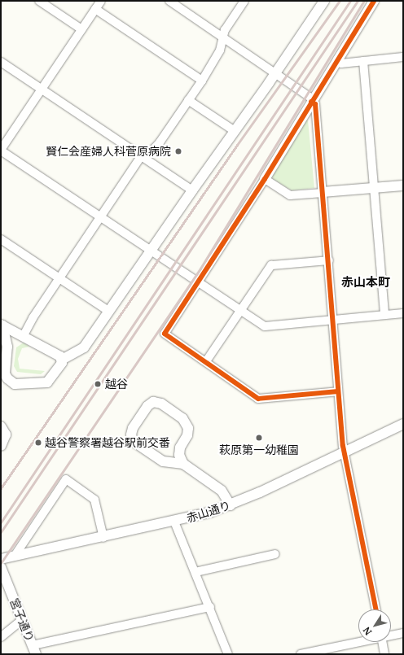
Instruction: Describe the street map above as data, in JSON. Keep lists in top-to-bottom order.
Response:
{
  "streets": {
    "street": ["赤山通り", "宮子通り"]
  },
  "districts": ["赤山本町"],
  "places": [
    "賢仁会産婦人科菅原病院",
    "越谷",
    "萩原第一幼稚園",
    "越谷警察署越谷駅前交番"
  ],
  "north": "bottom left"
}
